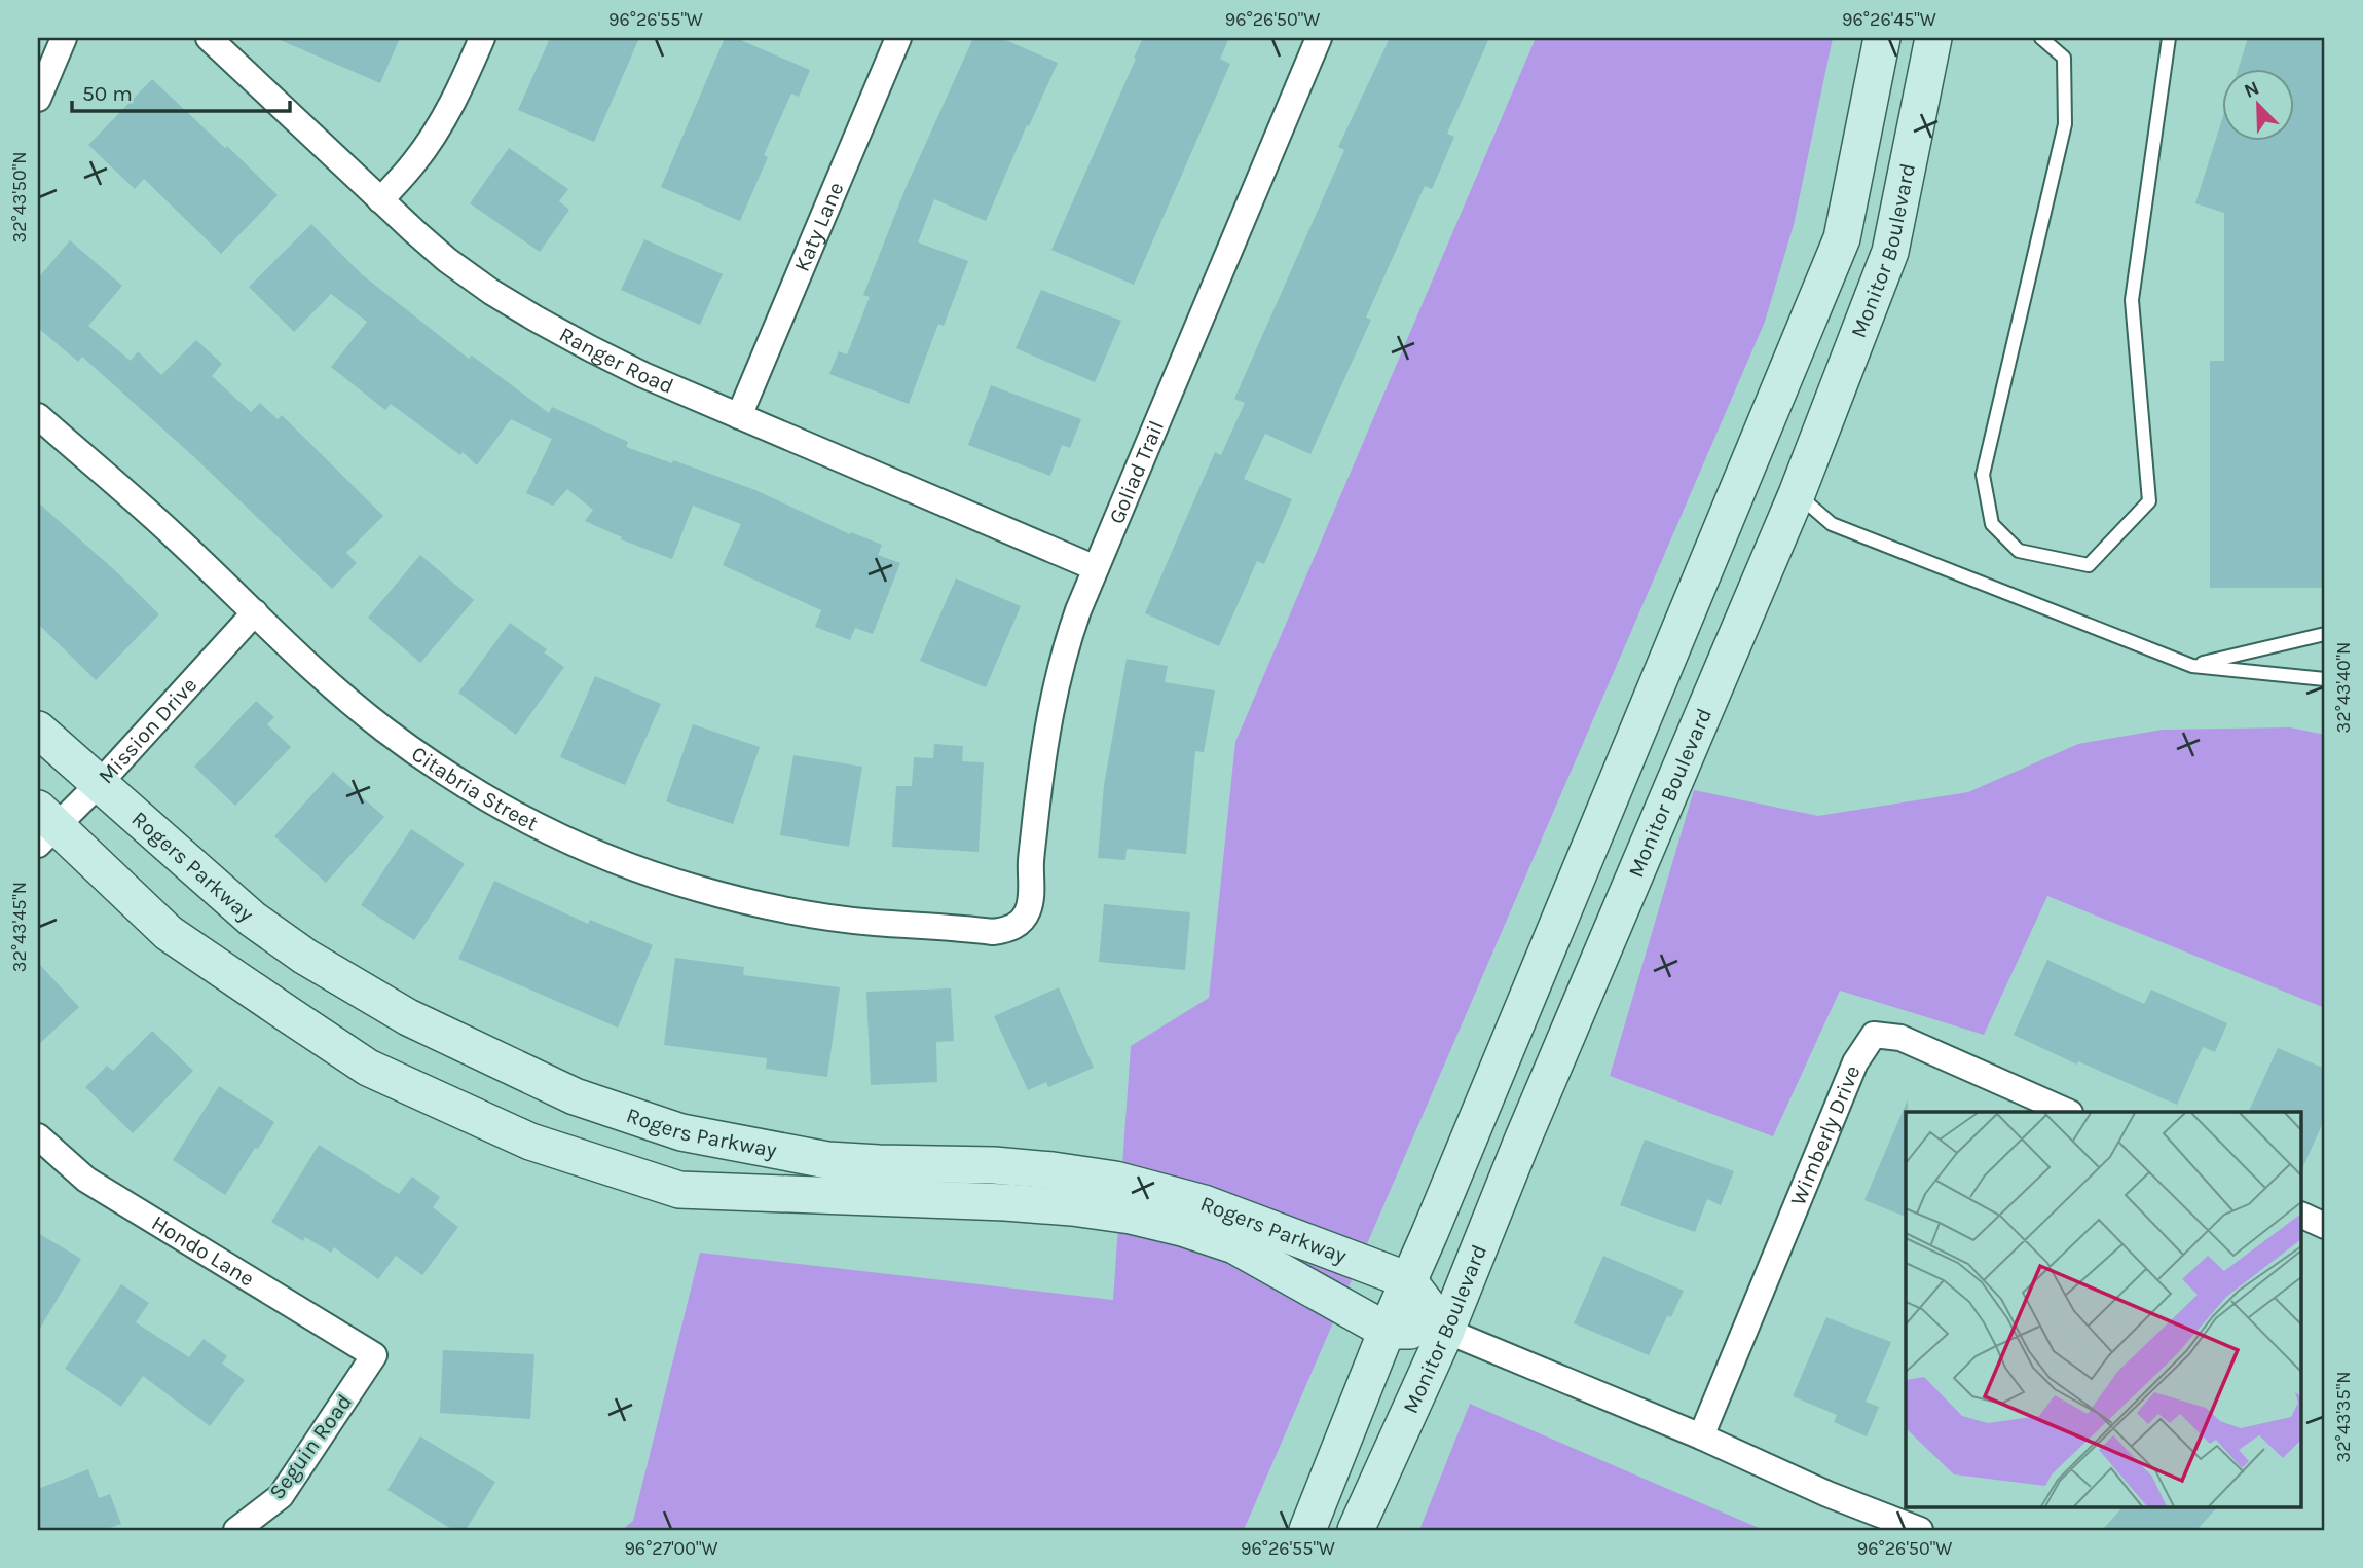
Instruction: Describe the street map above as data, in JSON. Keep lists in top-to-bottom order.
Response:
{
  "streets": {
    "street": [
      "Katy Lane",
      "Monitor Boulevard",
      "Ranger Road",
      "Goliad Trail",
      "Mission Drive",
      "Citabria Street",
      "Rogers Parkway",
      "Wimberly Drive",
      "Hondo Lane",
      "Seguin Road"
    ]
  },
  "crossings": [
    ["Katy Lane", "Ranger Road"],
    ["Monitor Boulevard", "Rogers Parkway"],
    ["Ranger Road", "Goliad Trail"],
    ["Goliad Trail", "Citabria Street"],
    ["Mission Drive", "Citabria Street"],
    ["Mission Drive", "Rogers Parkway"],
    ["Rogers Parkway", "Wimberly Drive"],
    ["Hondo Lane", "Seguin Road"]
  ],
  "scale_bar": "50 m",
  "north": "top left",
  "coordinates": [
    "96°26'55\"W",
    "96°26'50\"W",
    "96°26'45\"W",
    "32°43'50\"N",
    "32°43'40\"N",
    "32°43'45\"N",
    "32°43'35\"N",
    "96°27'00\"W"
  ]
}
